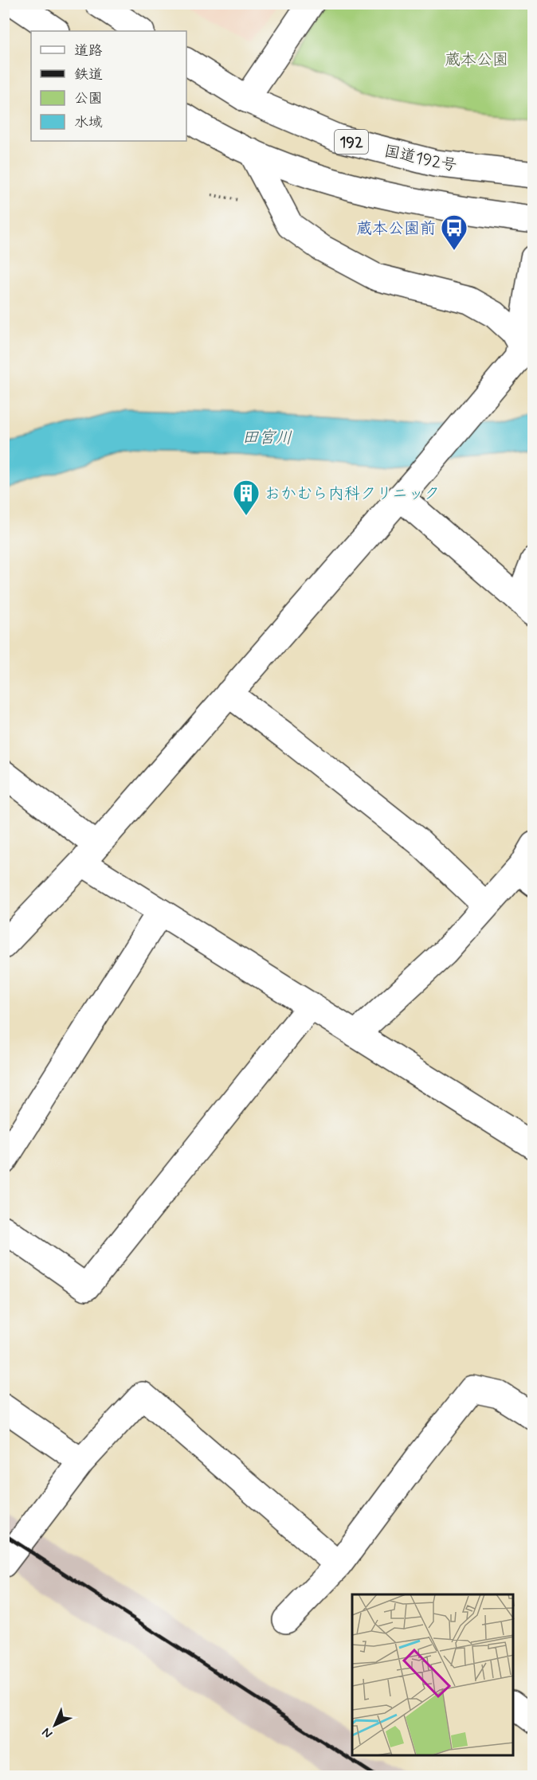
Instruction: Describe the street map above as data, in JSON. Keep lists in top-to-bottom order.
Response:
{
  "streets": {
    "main road": ["192", "国道192号"]
  },
  "water": ["田宮川"],
  "parks": ["蔵本公園"],
  "places": {
    "bus stop": ["蔵本公園前"],
    "building": ["おかむら内科クリニック"]
  },
  "legend": [
    "道路",
    "鉄道",
    "公園",
    "水域"
  ],
  "north": "bottom left"
}
